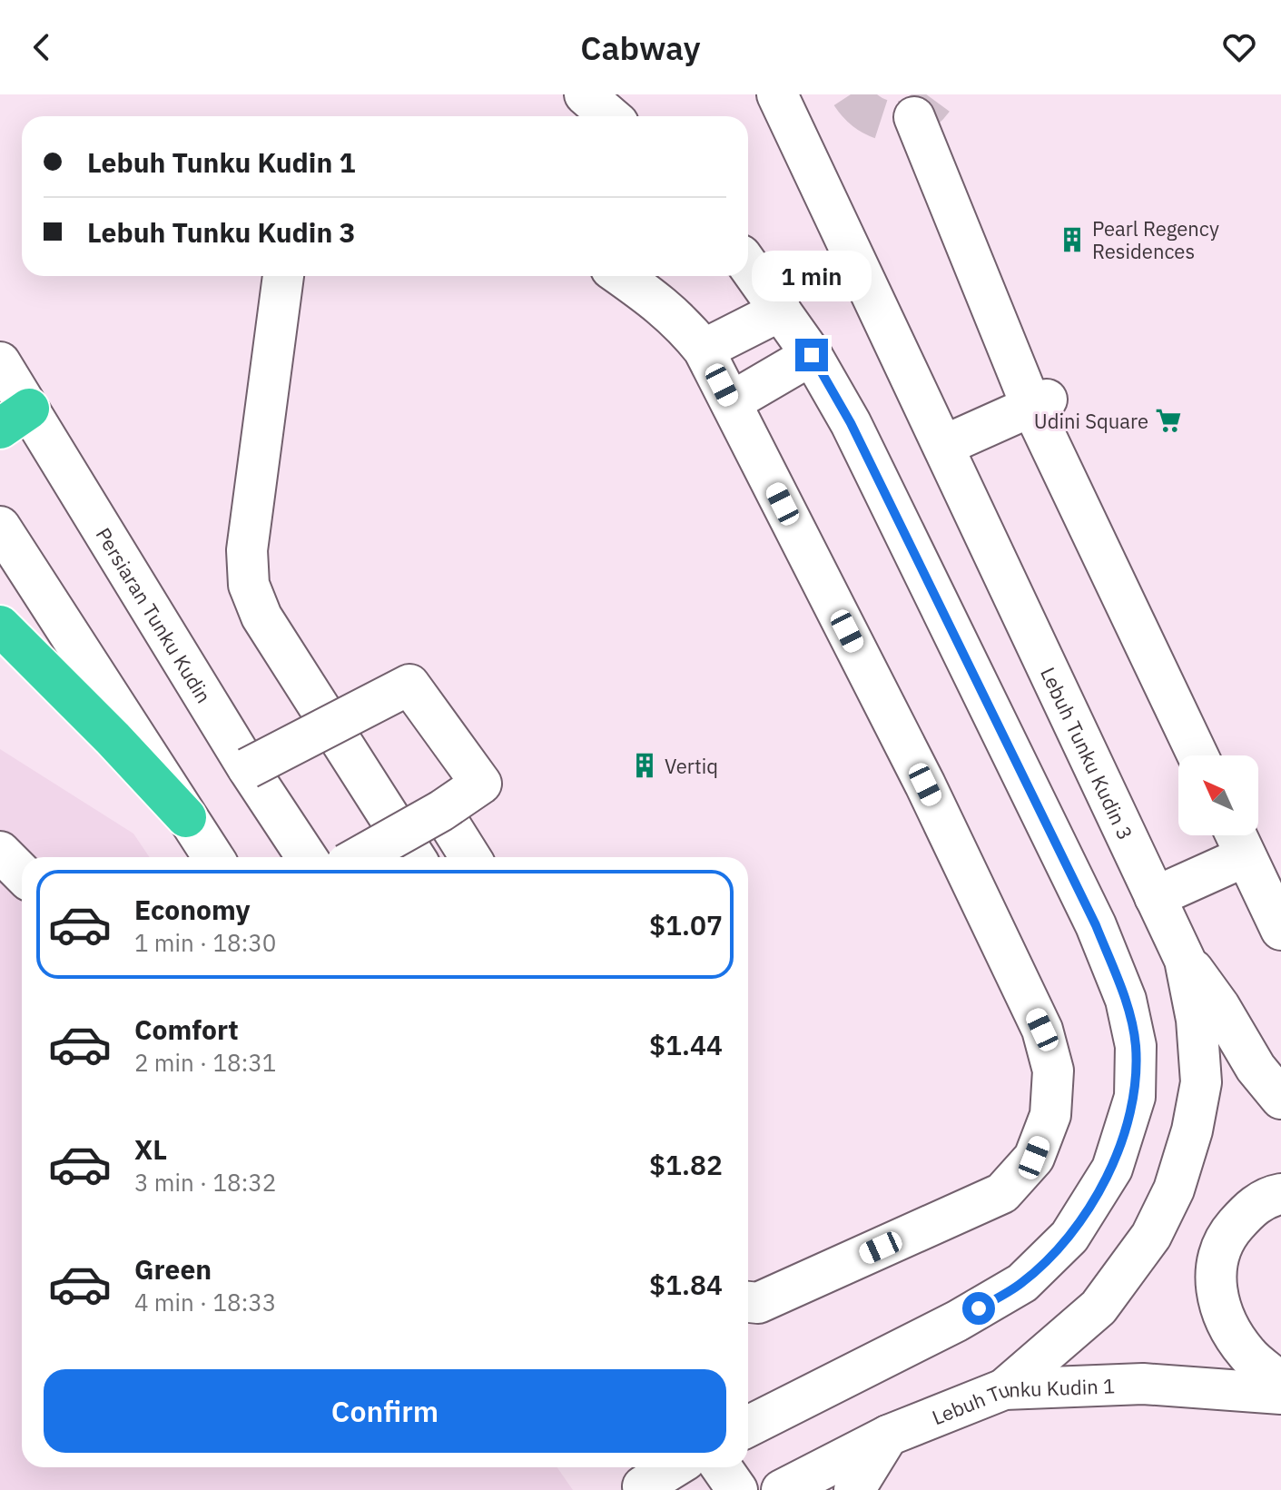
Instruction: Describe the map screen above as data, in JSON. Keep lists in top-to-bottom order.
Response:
{
  "streets": {
    "street": ["Persiaran Tunku Kudin", "Lebuh Tunku Kudin 3", "Lebuh Tunku Kudin 1"]
  },
  "crossings": [
    ["Lebuh Tunku Kudin 3", "Lebuh Tunku Kudin 1"]
  ],
  "places": {
    "building": ["Pearl Regency Residences", "Vertiq"],
    "supermarket": ["Udini Square"]
  },
  "north": "top left",
  "page": {
    "header": "Cabway",
    "banner": ["Lebuh Tunku Kudin 1", "Lebuh Tunku Kudin 3"],
    "bubble": "1 min",
    "list": [
      {
        "name": "Economy",
        "note": "1 min · 18:30",
        "value": "$1.07"
      },
      {
        "name": "Comfort",
        "note": "2 min · 18:31",
        "value": "$1.44"
      },
      {
        "name": "XL",
        "note": "3 min · 18:32",
        "value": "$1.82"
      },
      {
        "name": "Green",
        "note": "4 min · 18:33",
        "value": "$1.84"
      }
    ],
    "buttons": "Confirm"
  }
}
